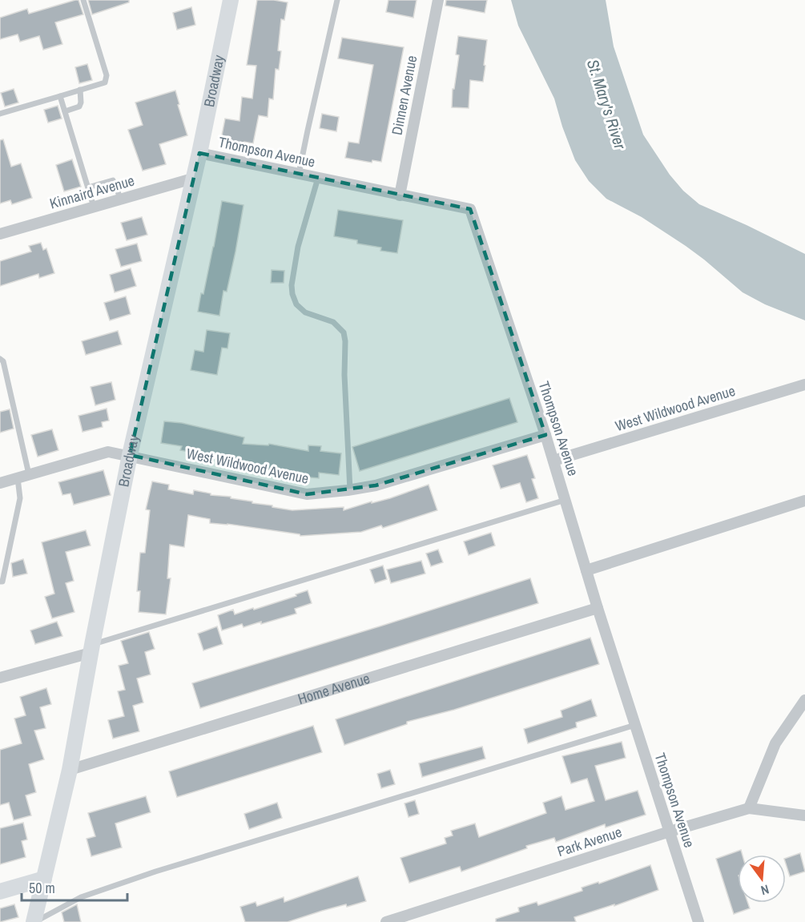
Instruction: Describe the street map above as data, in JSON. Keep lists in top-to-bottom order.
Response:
{
  "streets": {
    "main road": ["Broadway"],
    "street": [
      "Dinnen Avenue",
      "Thompson Avenue",
      "Kinnaird Avenue",
      "West Wildwood Avenue",
      "Home Avenue",
      "Park Avenue"
    ]
  },
  "crossings": [
    ["Broadway", "Thompson Avenue"],
    ["Broadway", "Kinnaird Avenue"],
    ["Broadway", "West Wildwood Avenue"],
    ["Broadway", "Home Avenue"],
    ["Dinnen Avenue", "Thompson Avenue"],
    ["Thompson Avenue", "West Wildwood Avenue"],
    ["Thompson Avenue", "Home Avenue"],
    ["Thompson Avenue", "Park Avenue"]
  ],
  "water": ["St. Mary's River"],
  "scale_bar": "50 m",
  "north": "bottom"
}
